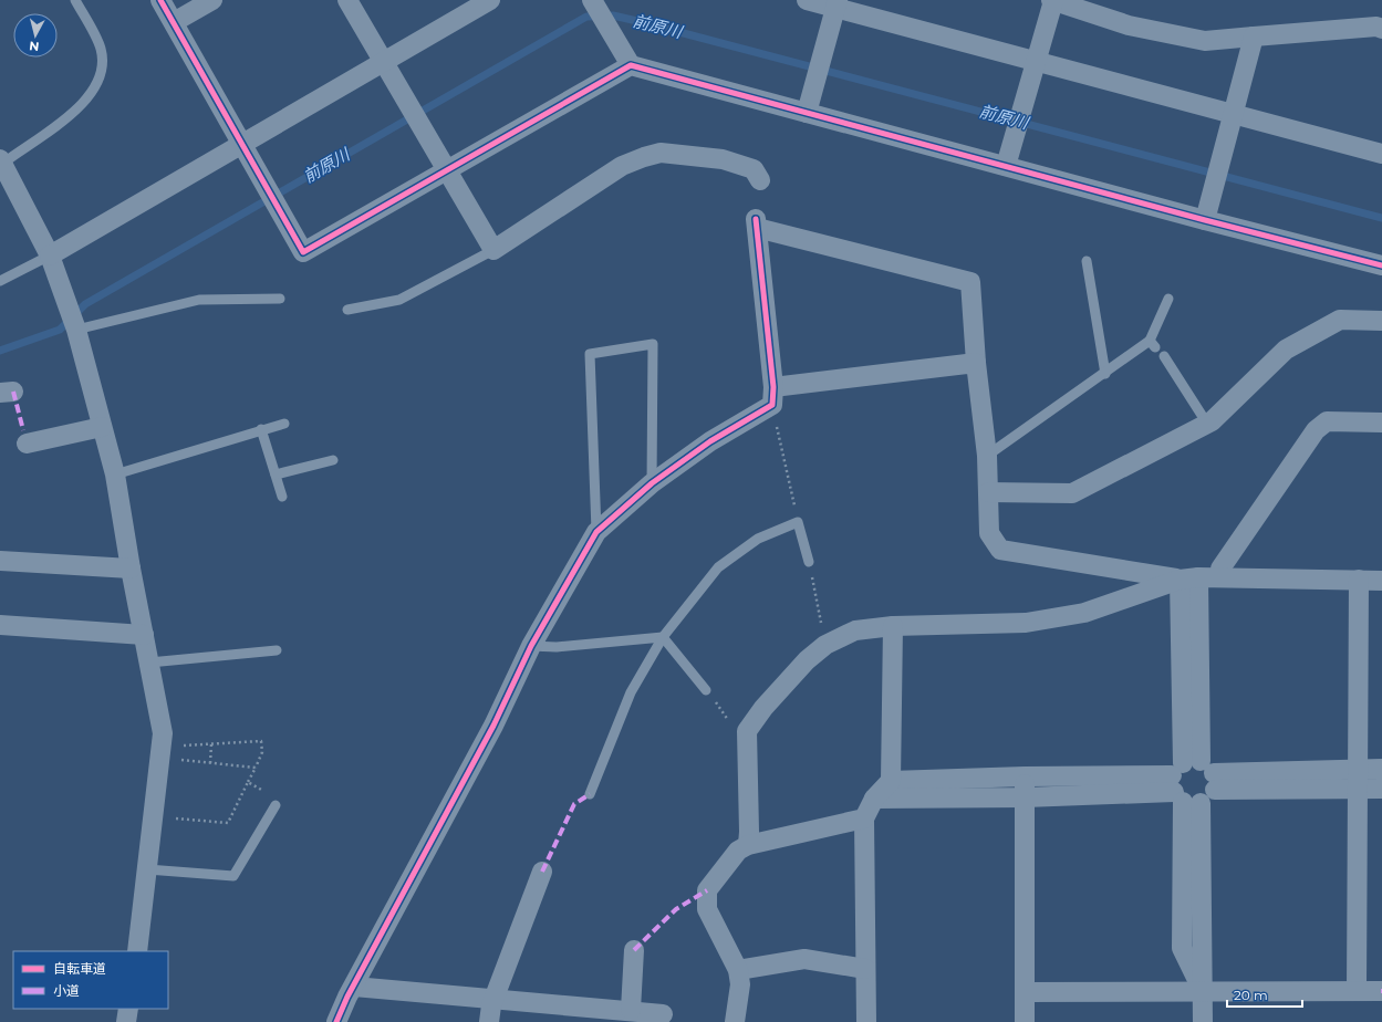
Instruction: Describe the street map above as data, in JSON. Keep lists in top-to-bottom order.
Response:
{
  "water": ["前原川"],
  "legend": ["自転車道", "小道"],
  "scale_bar": "20 m",
  "north": "bottom"
}
